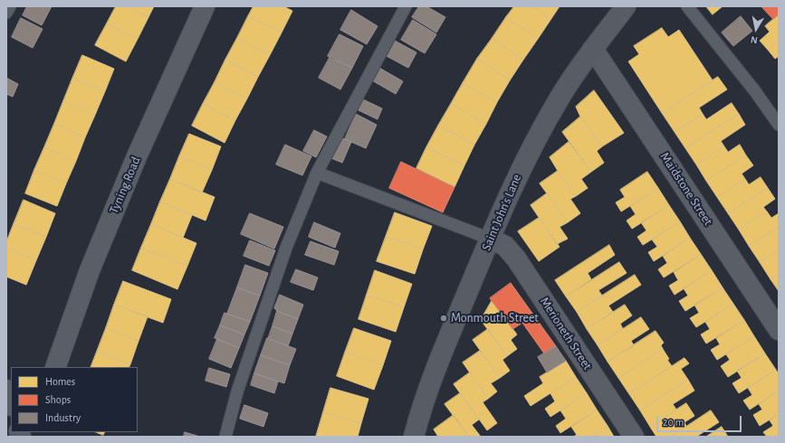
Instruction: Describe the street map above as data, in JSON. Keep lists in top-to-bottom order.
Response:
{
  "streets": {
    "street": [
      "Tyning Road",
      "Maidstone Street",
      "Saint John's Lane",
      "Merioneth Street"
    ]
  },
  "crossings": [
    ["Maidstone Street", "Saint John's Lane"],
    ["Saint John's Lane", "Merioneth Street"]
  ],
  "places": ["Monmouth Street"],
  "legend": ["Homes", "Shops", "Industry"],
  "scale_bar": "20 m",
  "north": "bottom"
}
